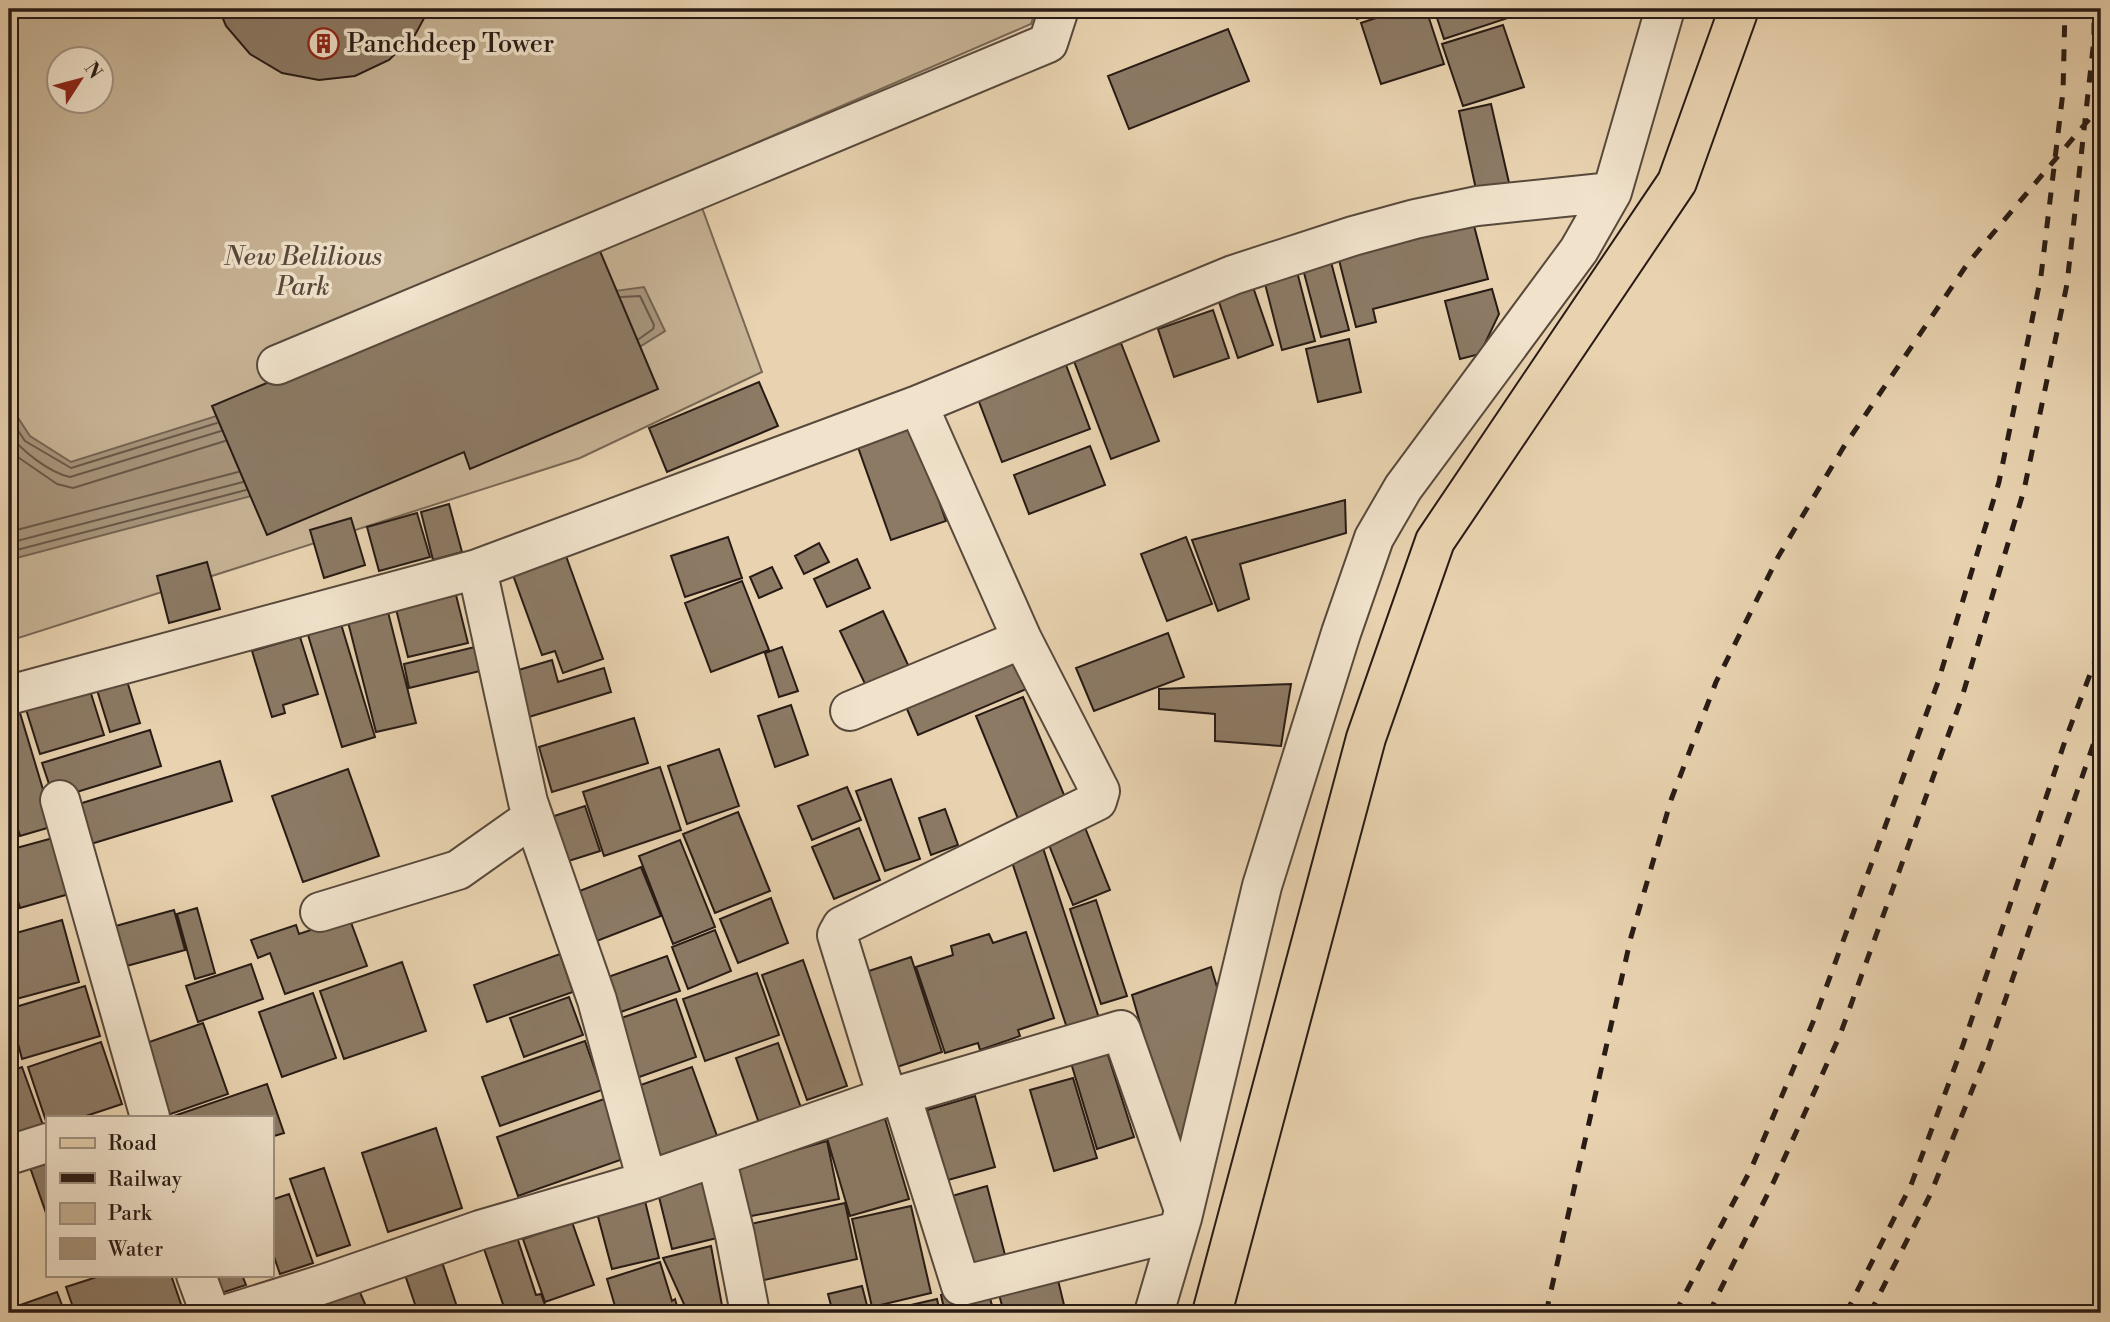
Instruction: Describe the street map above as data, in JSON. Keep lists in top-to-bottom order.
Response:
{
  "parks": ["New Belilious Park"],
  "places": {
    "building": ["Panchdeep Tower"]
  },
  "legend": [
    "Road",
    "Railway",
    "Park",
    "Water"
  ],
  "north": "top right"
}
